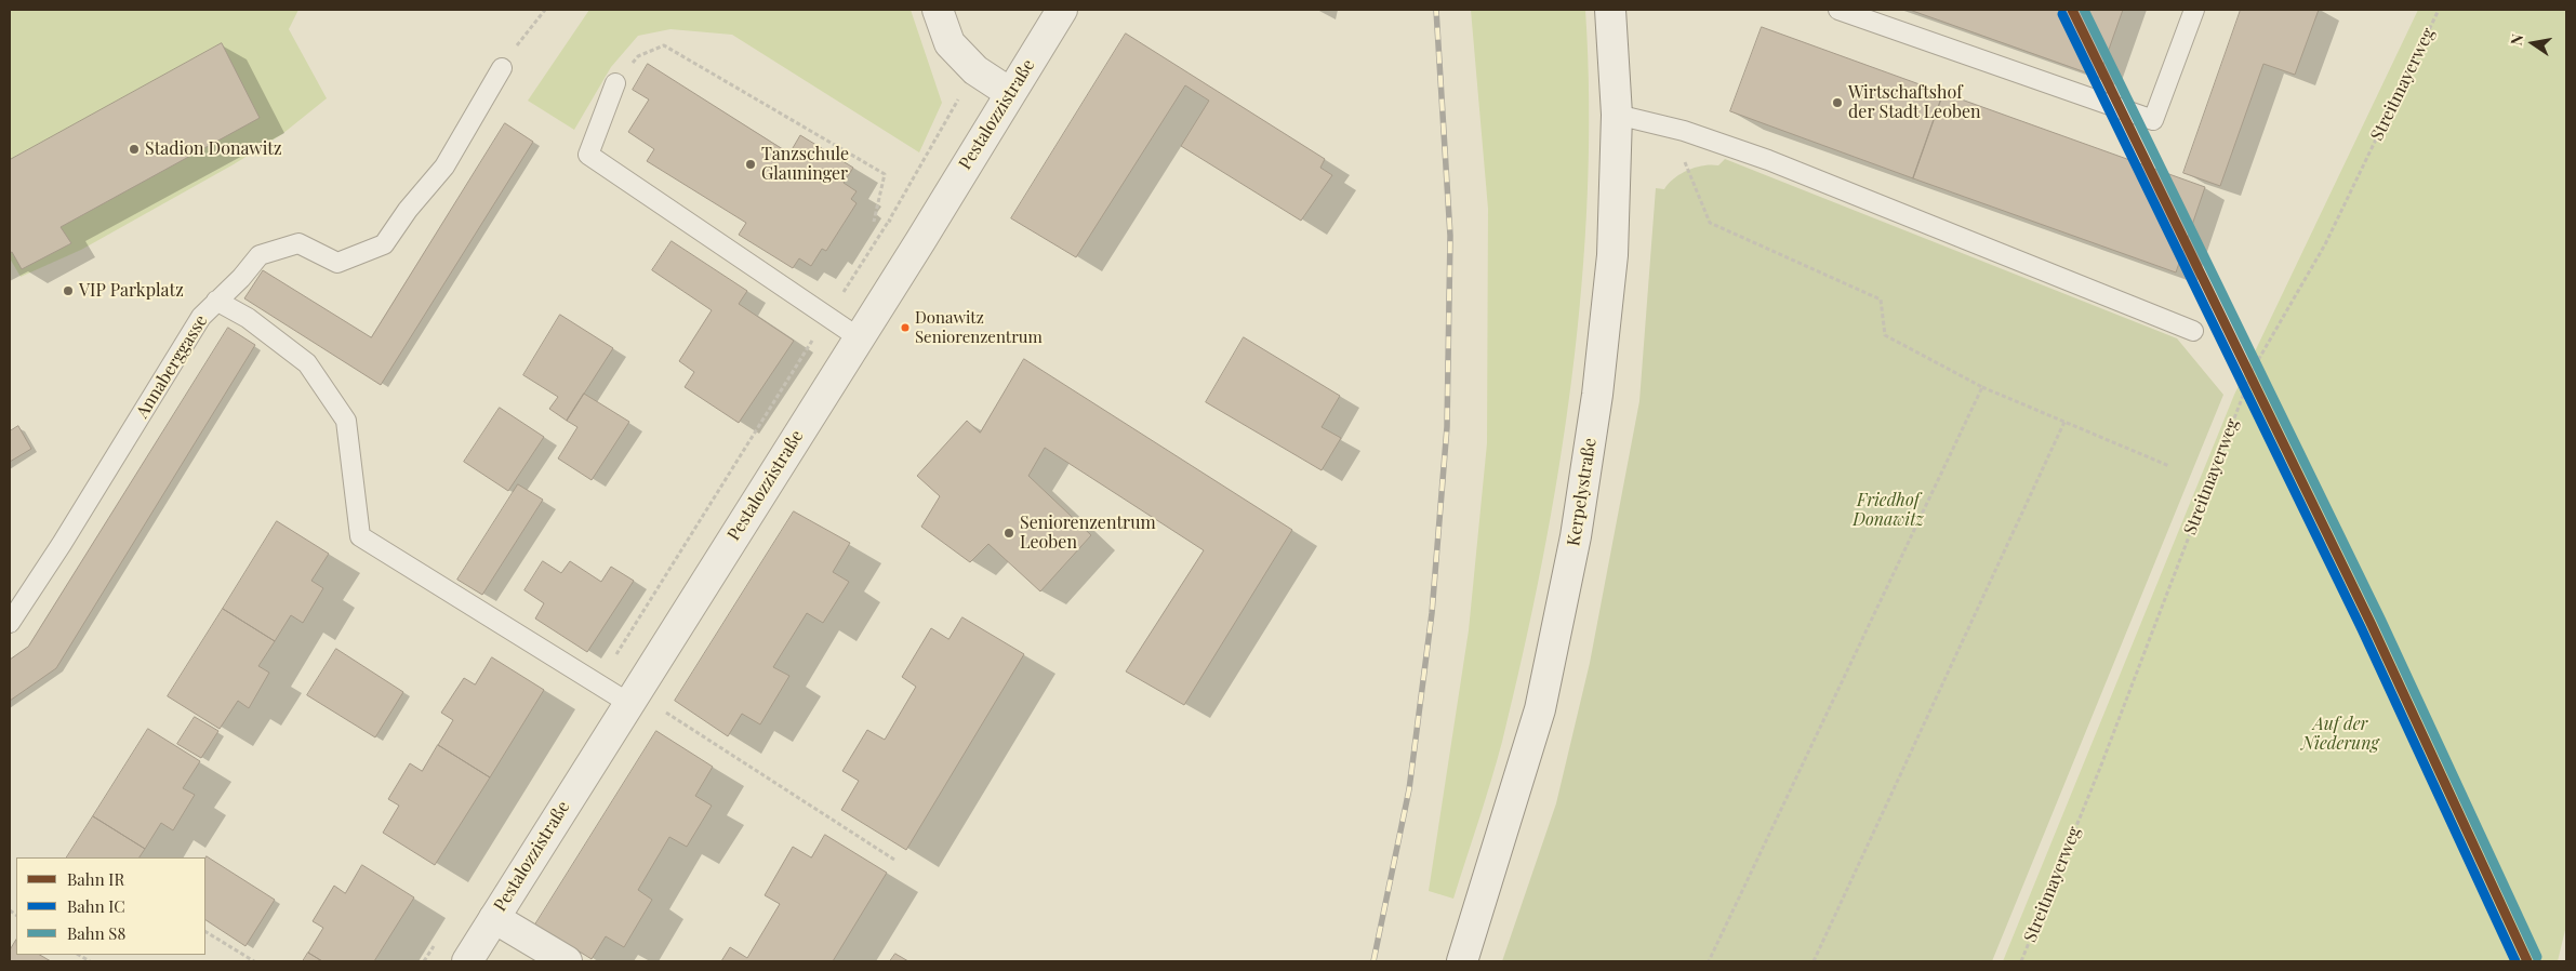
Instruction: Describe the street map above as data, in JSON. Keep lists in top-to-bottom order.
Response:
{
  "streets": {
    "street": ["Pestalozzistraße", "Kerpelystraße"],
    "lane": ["Annaberggasse"],
    "path": ["Streitmayerweg"]
  },
  "parks": ["Friedhof Donawitz", "Auf der Niederung"],
  "places": [
    "Wirtschaftshof der Stadt Leoben",
    "Stadion Donawitz",
    "Tanzschule Glauninger",
    "VIP Parkplatz",
    "Donawitz Seniorenzentrum",
    "Seniorenzentrum Leoben"
  ],
  "lines": ["rail line IR", "rail line S8", "rail line IC"],
  "legend": ["Bahn IR", "Bahn IC", "Bahn S8"],
  "north": "left"
}
